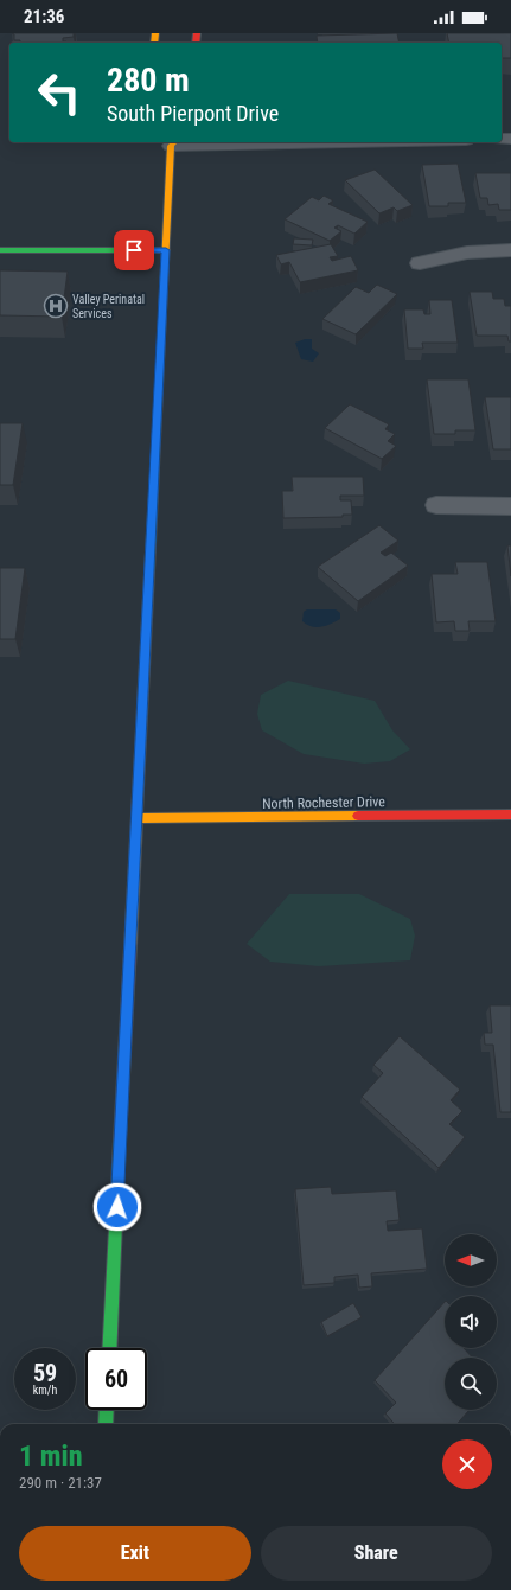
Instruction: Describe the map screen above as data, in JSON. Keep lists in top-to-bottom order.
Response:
{
  "streets": {
    "main road": ["North Rochester Drive"]
  },
  "places": {
    "hospital": ["Valley Perinatal Services"]
  },
  "north": "left",
  "page": {
    "status": "21:36",
    "turn": ["280 m", "South Pierpont Drive"],
    "speed": "59 km/h",
    "limit": "60",
    "heading": ["1 min", "290 m · 21:37"],
    "buttons": ["Exit", "Share"]
  }
}
